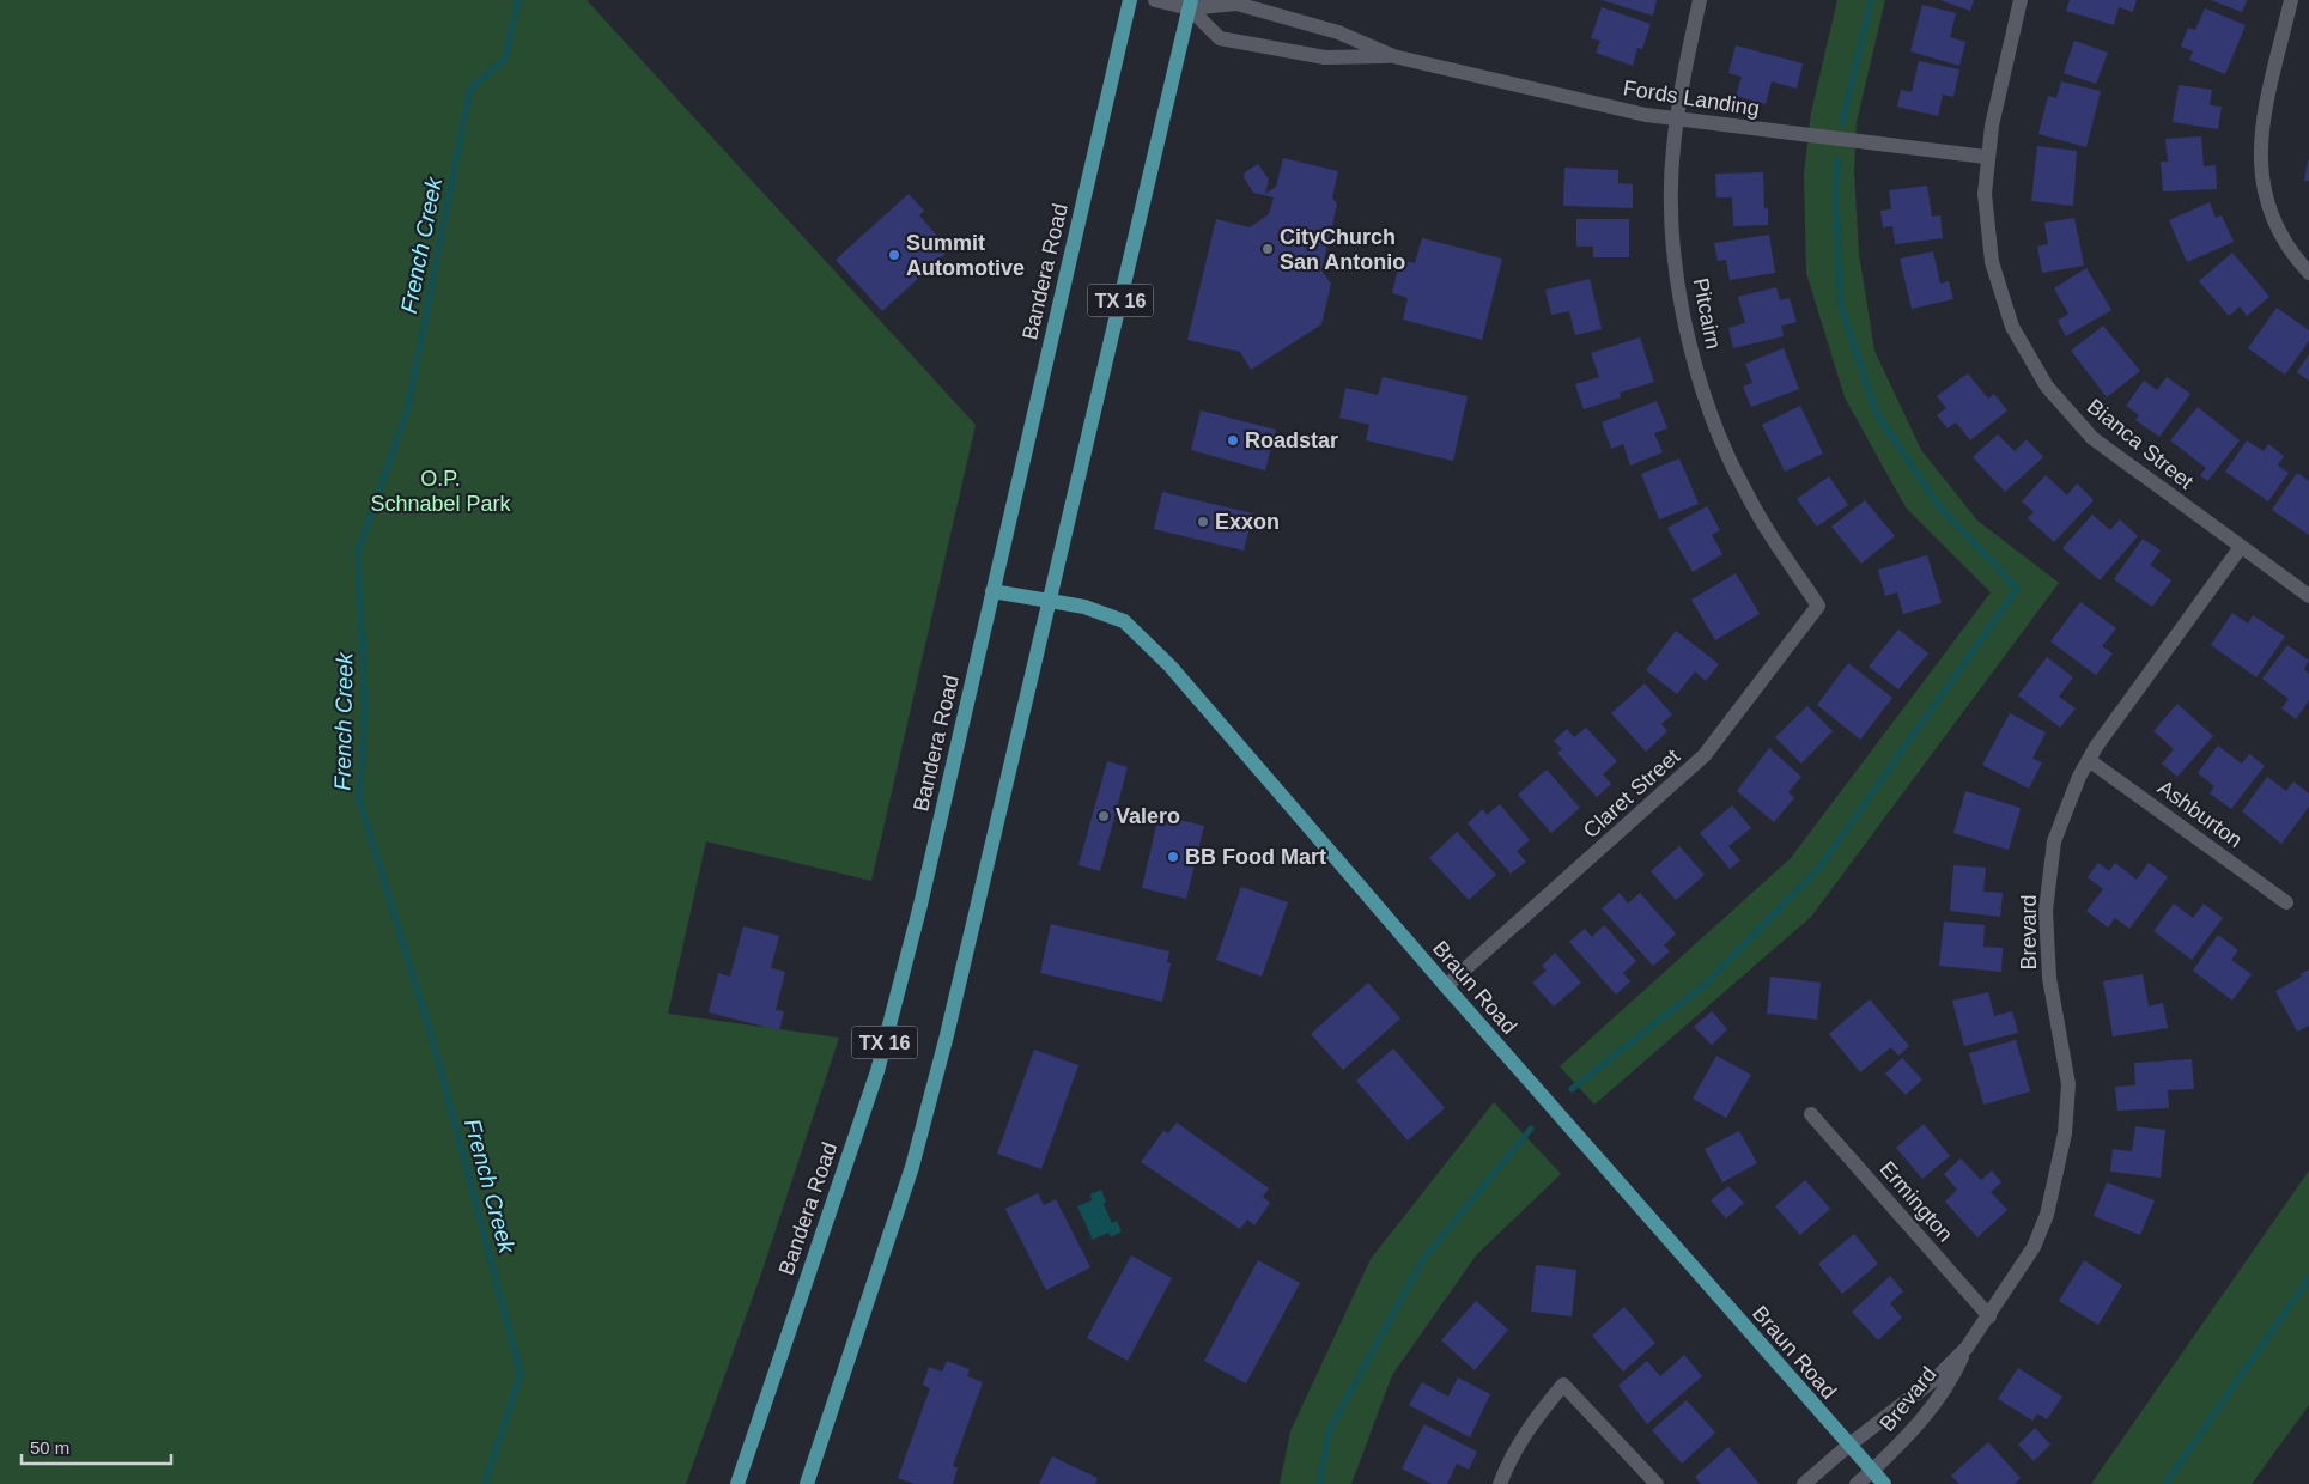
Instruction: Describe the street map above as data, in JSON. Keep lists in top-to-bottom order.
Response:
{
  "streets": {
    "main road": ["Bandera Road", "TX 16", "Braun Road"],
    "street": [
      "Fords Landing",
      "Pitcairn",
      "Bianca Street",
      "Claret Street",
      "Ashburton",
      "Brevard",
      "Ermington"
    ]
  },
  "crossings": [
    ["Fords Landing", "TX 16"],
    ["Fords Landing", "Pitcairn"],
    ["Fords Landing", "Bianca Street"],
    ["Bandera Road", "Braun Road"],
    ["TX 16", "Braun Road"],
    ["Pitcairn", "Claret Street"],
    ["Bianca Street", "Brevard"],
    ["Claret Street", "Braun Road"],
    ["Ashburton", "Brevard"],
    ["Brevard", "Braun Road"],
    ["Brevard", "Ermington"]
  ],
  "water": ["French Creek"],
  "parks": ["O.P. Schnabel Park"],
  "places": [
    "CityChurch San Antonio",
    "Summit Automotive",
    "Roadstar",
    "Exxon",
    "Valero",
    "BB Food Mart"
  ],
  "scale_bar": "50 m"
}
